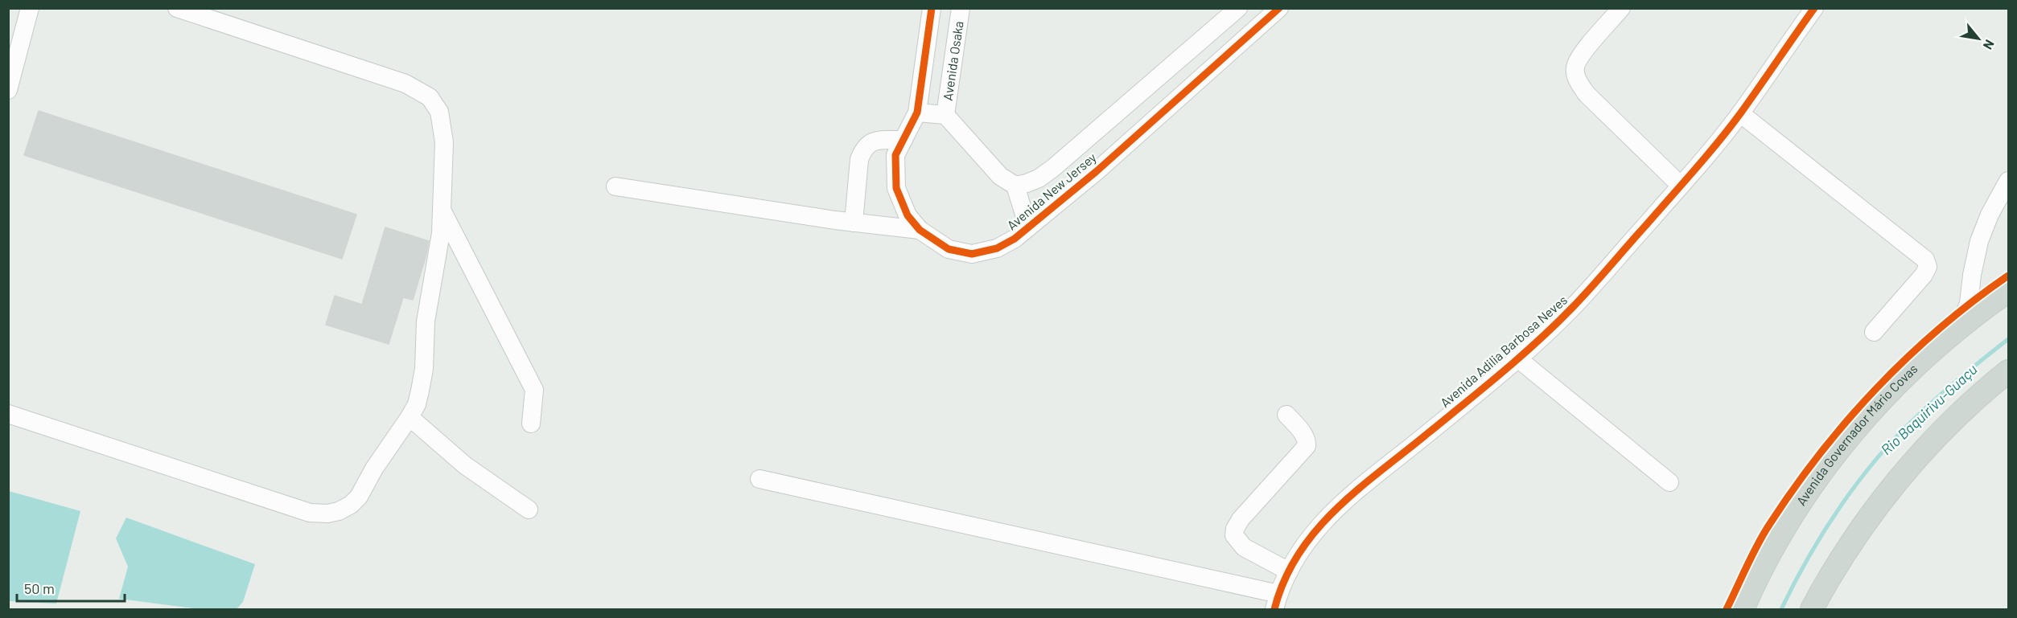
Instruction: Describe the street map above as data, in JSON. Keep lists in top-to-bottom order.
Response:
{
  "streets": {
    "main road": ["Avenida Governador Mário Covas"],
    "street": ["Avenida Osaka", "Avenida New Jersey", "Avenida Adilia Barbosa Neves"]
  },
  "water": ["Rio Baquirivu-Guaçu"],
  "scale_bar": "50 m",
  "north": "bottom right"
}
